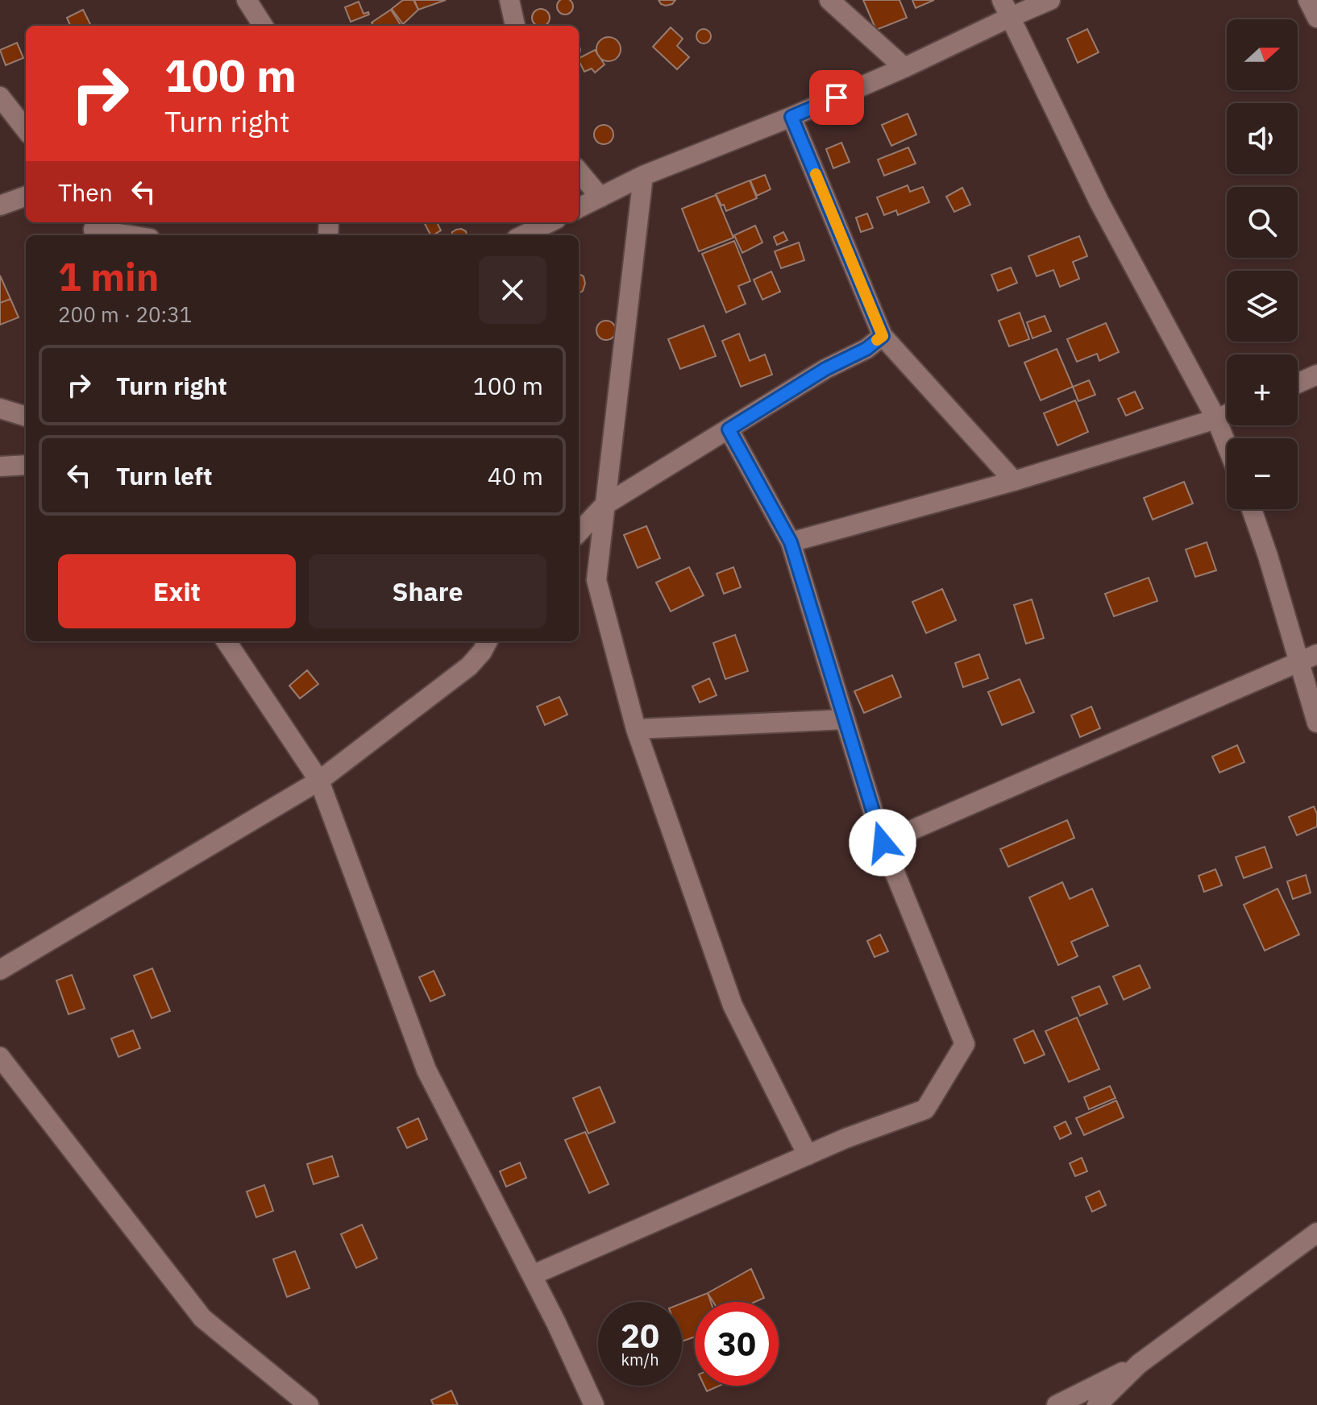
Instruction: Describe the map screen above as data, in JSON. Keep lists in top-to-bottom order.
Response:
{
  "north": "right",
  "page": {
    "map_buttons": ["+", "−"],
    "turn": ["100 m", "Turn right"],
    "then": "Then",
    "heading": ["1 min", "200 m · 20:31"],
    "list": [
      {
        "name": "Turn right",
        "value": "100 m"
      },
      {
        "name": "Turn left",
        "value": "40 m"
      }
    ],
    "buttons": ["Exit", "Share"],
    "speed": "20 km/h",
    "limit": "30"
  }
}
